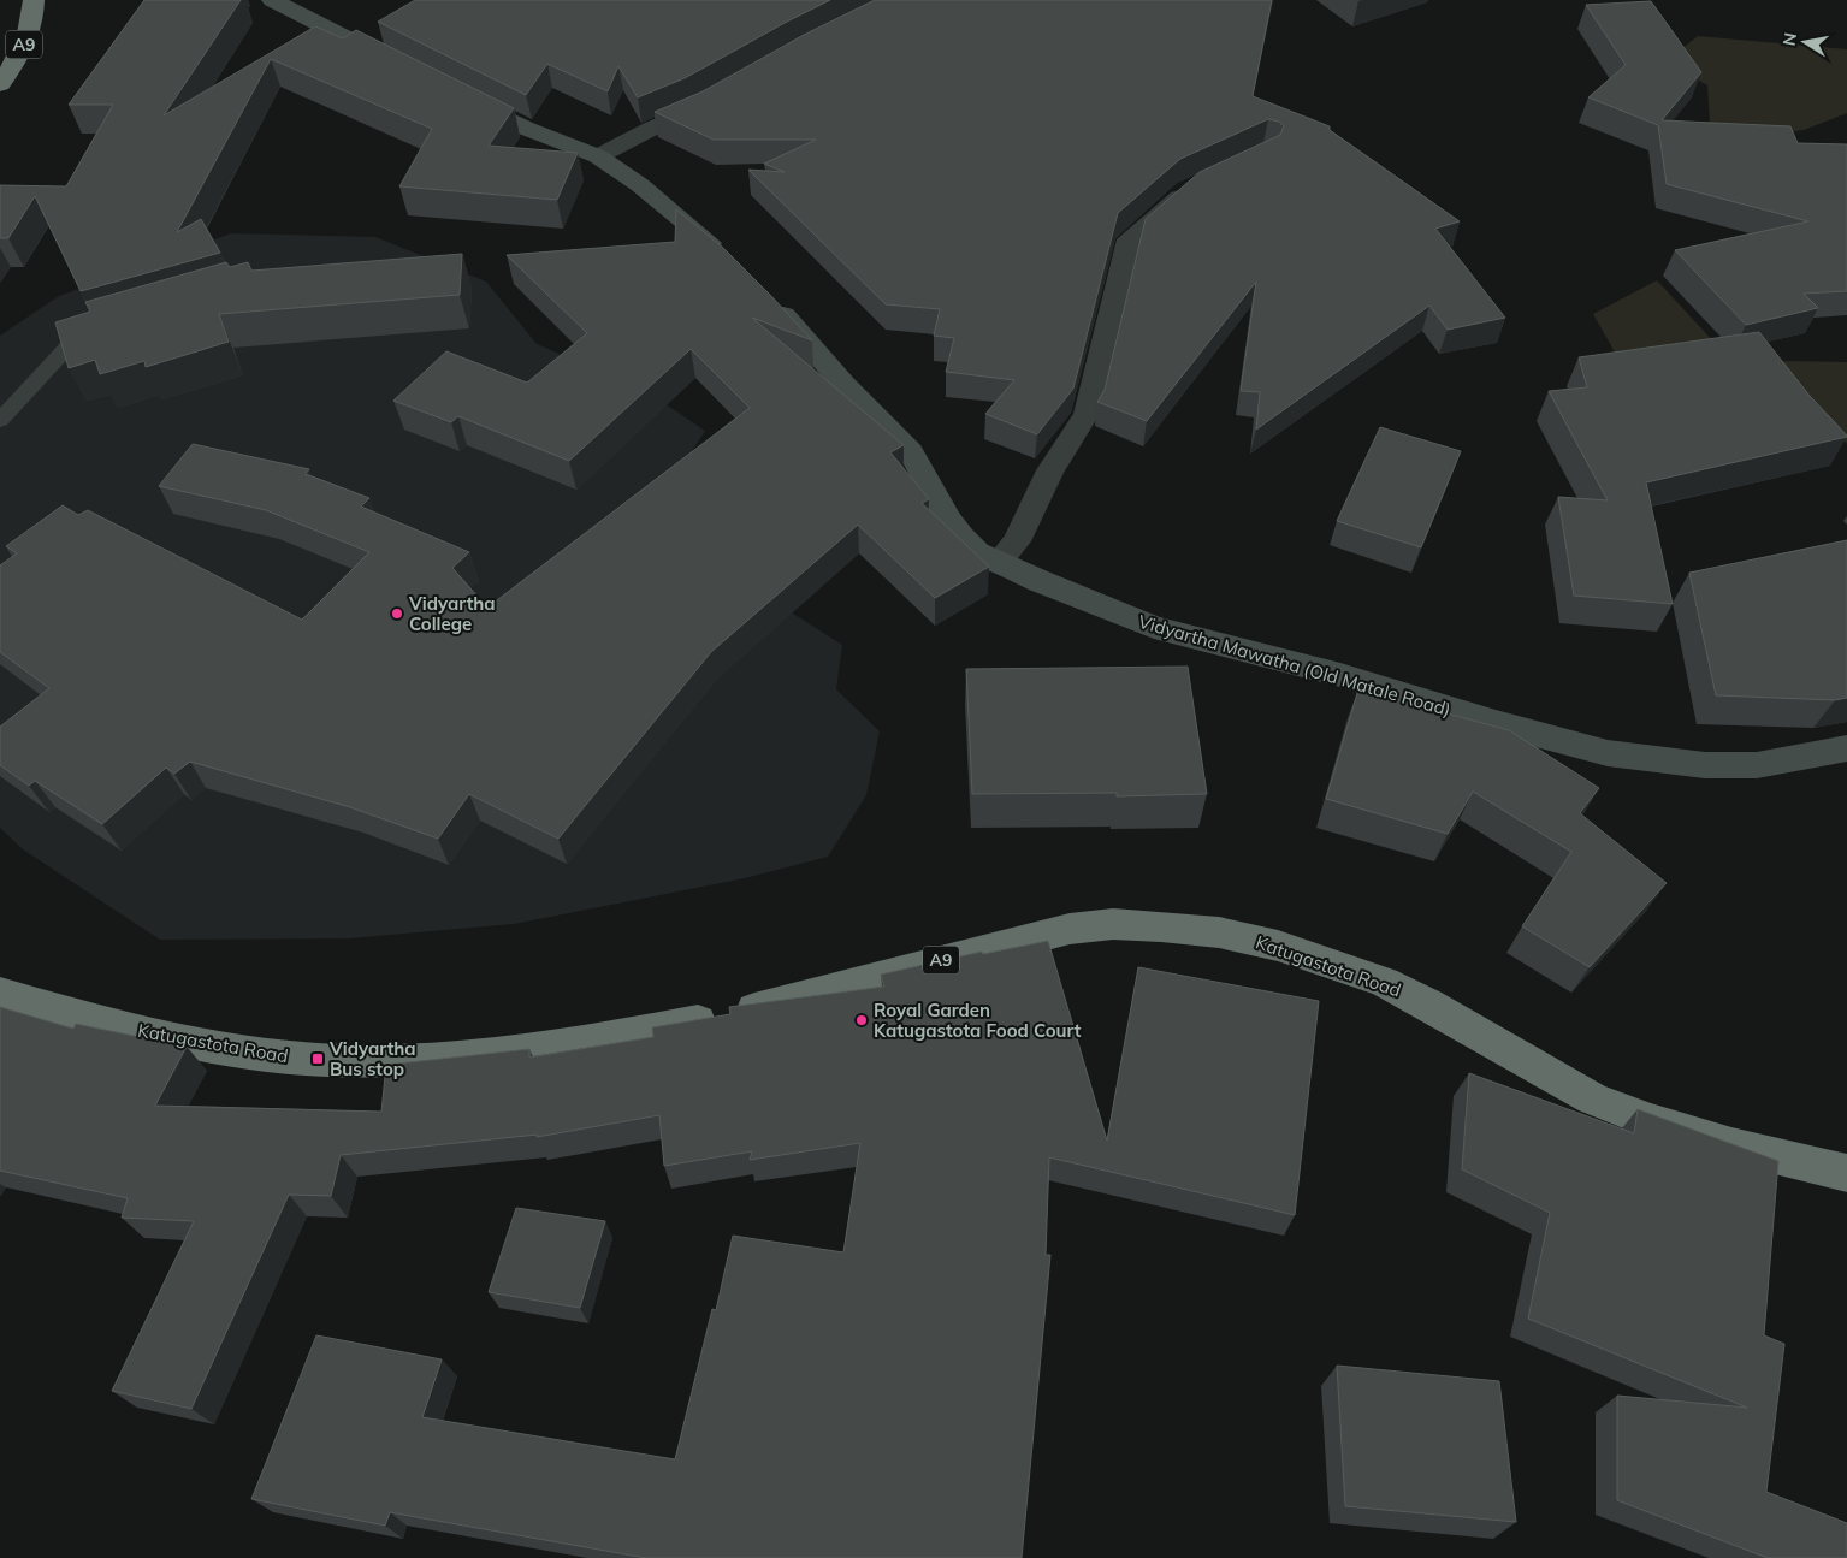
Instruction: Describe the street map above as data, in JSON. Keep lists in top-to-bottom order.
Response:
{
  "streets": {
    "highway": ["A9", "Katugastota Road"],
    "street": ["Vidyartha Mawatha (Old Matale Road)"]
  },
  "places": {
    "other": ["Vidyartha College", "Royal Garden Katugastota Food Court"],
    "transit": ["Vidyartha Bus stop"]
  },
  "north": "left"
}
